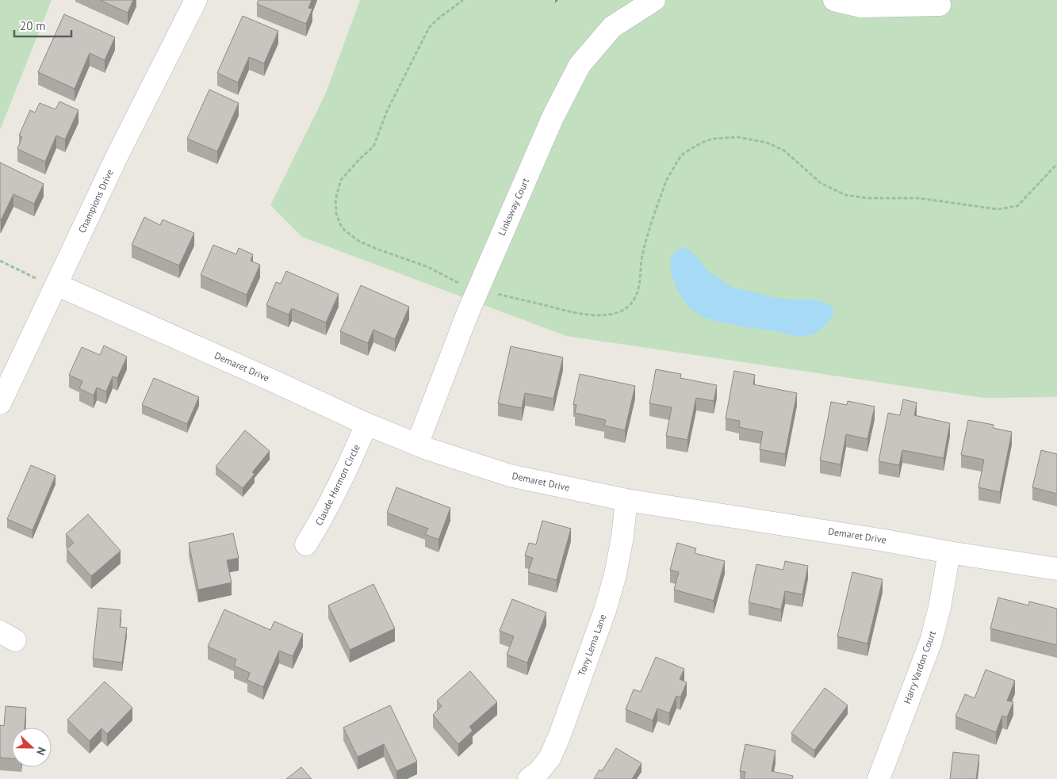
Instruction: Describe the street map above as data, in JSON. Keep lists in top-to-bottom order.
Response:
{
  "streets": {
    "street": [
      "Champions Drive",
      "Linksway Court",
      "Demaret Drive",
      "Claude Harmon Circle",
      "Tony Lema Lane",
      "Harry Vardon Court"
    ]
  },
  "crossings": [
    ["Champions Drive", "Demaret Drive"],
    ["Linksway Court", "Demaret Drive"],
    ["Demaret Drive", "Claude Harmon Circle"],
    ["Demaret Drive", "Tony Lema Lane"],
    ["Demaret Drive", "Harry Vardon Court"]
  ],
  "scale_bar": "20 m",
  "north": "right"
}
